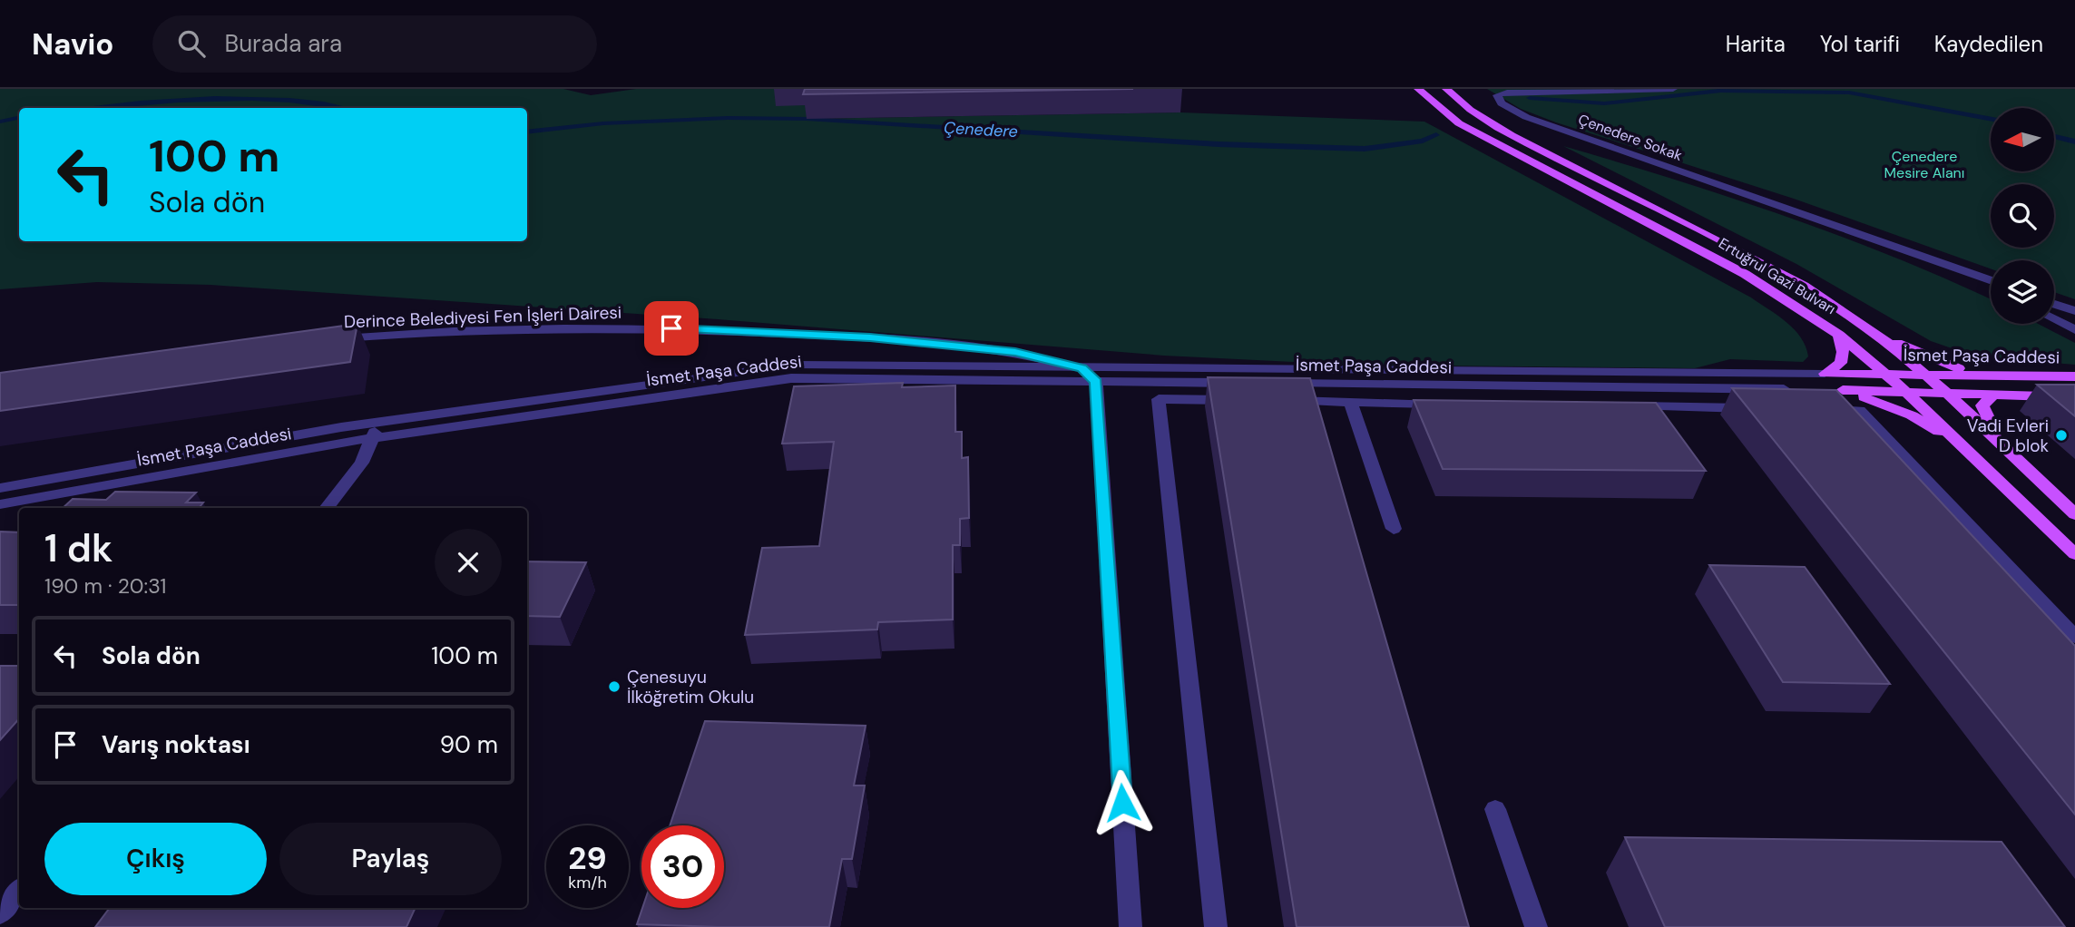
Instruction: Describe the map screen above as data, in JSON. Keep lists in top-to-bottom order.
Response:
{
  "streets": {
    "main road": ["Ertuğrul Gazi Bulvarı", "İsmet Paşa Caddesi"],
    "street": ["Çenedere Sokak", "Derince Belediyesi Fen İşleri Dairesi"]
  },
  "crossings": [
    ["Ertuğrul Gazi Bulvarı", "İsmet Paşa Caddesi"],
    ["Derince Belediyesi Fen İşleri Dairesi", "İsmet Paşa Caddesi"]
  ],
  "water": ["Çenedere"],
  "parks": ["Çenedere Mesire Alanı"],
  "places": ["Vadi Evleri D blok", "Çenesuyu İlköğretim Okulu"],
  "north": "left",
  "page": {
    "header": "Navio",
    "search": "Burada ara",
    "nav": ["Harita", "Yol tarifi", "Kaydedilen"],
    "turn": ["100 m", "Sola dön"],
    "heading": ["1 dk", "190 m · 20:31"],
    "list": [
      {
        "name": "Sola dön",
        "value": "100 m"
      },
      {
        "name": "Varış noktası",
        "value": "90 m"
      }
    ],
    "buttons": ["Çıkış", "Paylaş"],
    "speed": "29 km/h",
    "limit": "30"
  }
}
